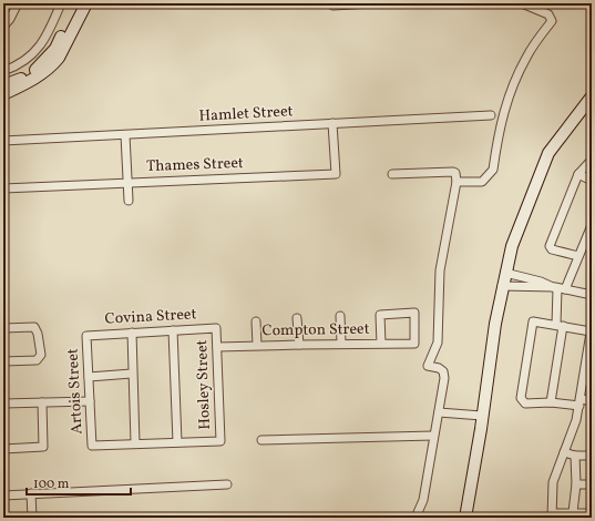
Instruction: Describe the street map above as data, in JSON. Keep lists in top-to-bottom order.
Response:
{
  "streets": {
    "street": [
      "Hamlet Street",
      "Thames Street",
      "Covina Street",
      "Compton Street",
      "Hosley Street",
      "Artois Street"
    ]
  },
  "crossings": [
    ["Hamlet Street", "Thames Street"],
    ["Covina Street", "Hosley Street"],
    ["Covina Street", "Artois Street"],
    ["Compton Street", "Hosley Street"]
  ],
  "scale_bar": "100 m"
}
